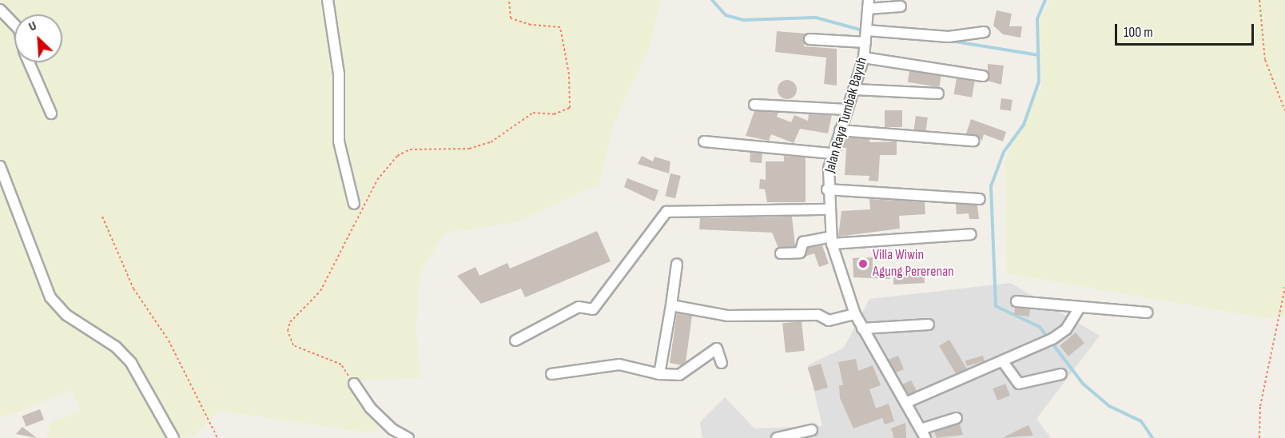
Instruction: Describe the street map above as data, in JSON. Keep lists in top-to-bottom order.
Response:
{
  "streets": {
    "street": ["Jalan Raya Tumbak Bayuh"]
  },
  "places": ["Villa Wiwin Agung Pererenan"],
  "scale_bar": "100 m",
  "north": "top left"
}
